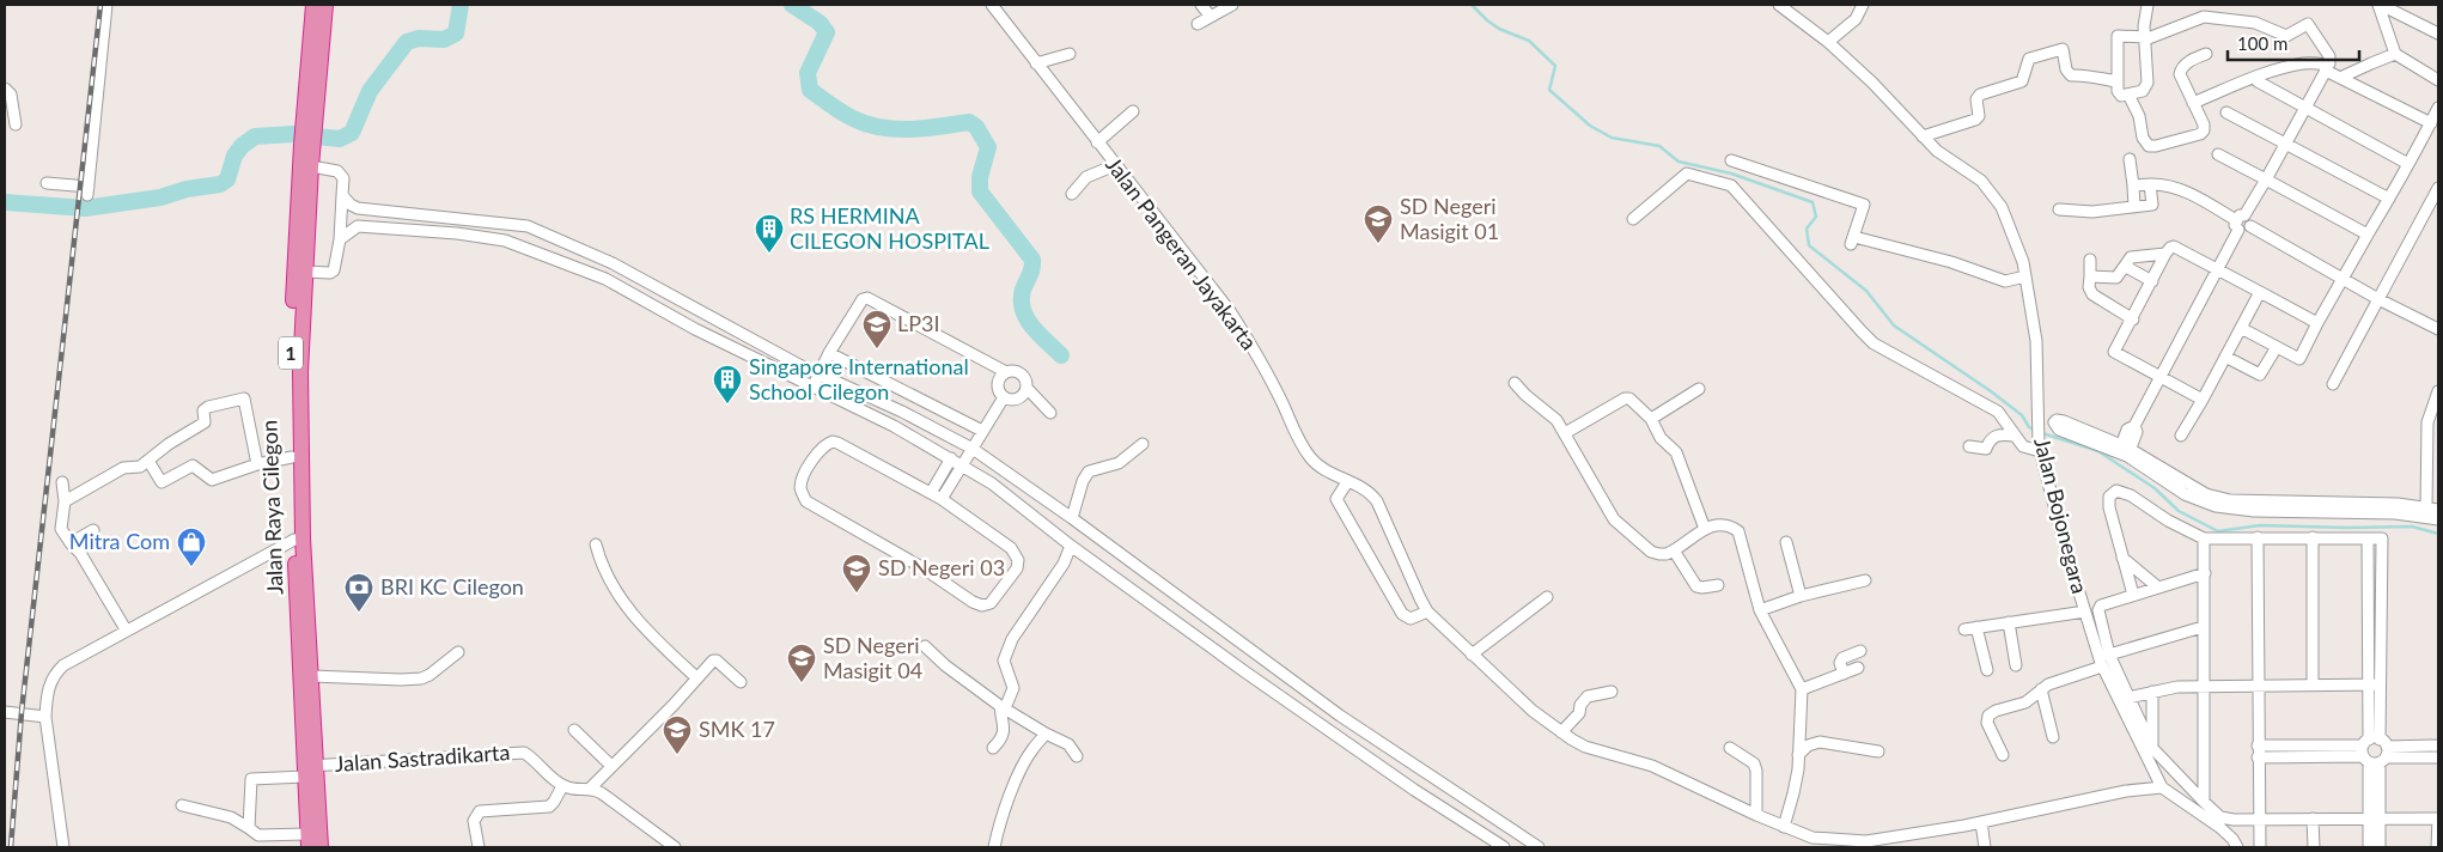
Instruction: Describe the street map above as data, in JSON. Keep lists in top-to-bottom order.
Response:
{
  "streets": {
    "highway": ["1", "Jalan Raya Cilegon"],
    "street": ["Jalan Pangeran Jayakarta", "Jalan Bojonegara", "Jalan Sastradikarta"]
  },
  "crossings": [
    ["Jalan Pangeran Jayakarta", "Jalan Bojonegara"],
    ["1", "Jalan Raya Cilegon"],
    ["Jalan Raya Cilegon", "Jalan Sastradikarta"]
  ],
  "places": {
    "school or university": [
      "SD Negeri Masigit 01",
      "LP3I",
      "SD Negeri 03",
      "SD Negeri Masigit 04",
      "SMK 17"
    ],
    "building": ["RS HERMINA CILEGON HOSPITAL", "Singapore International School Cilegon"],
    "shop": ["Mitra Com"],
    "bank": ["BRI KC Cilegon"]
  },
  "scale_bar": "100 m"
}
